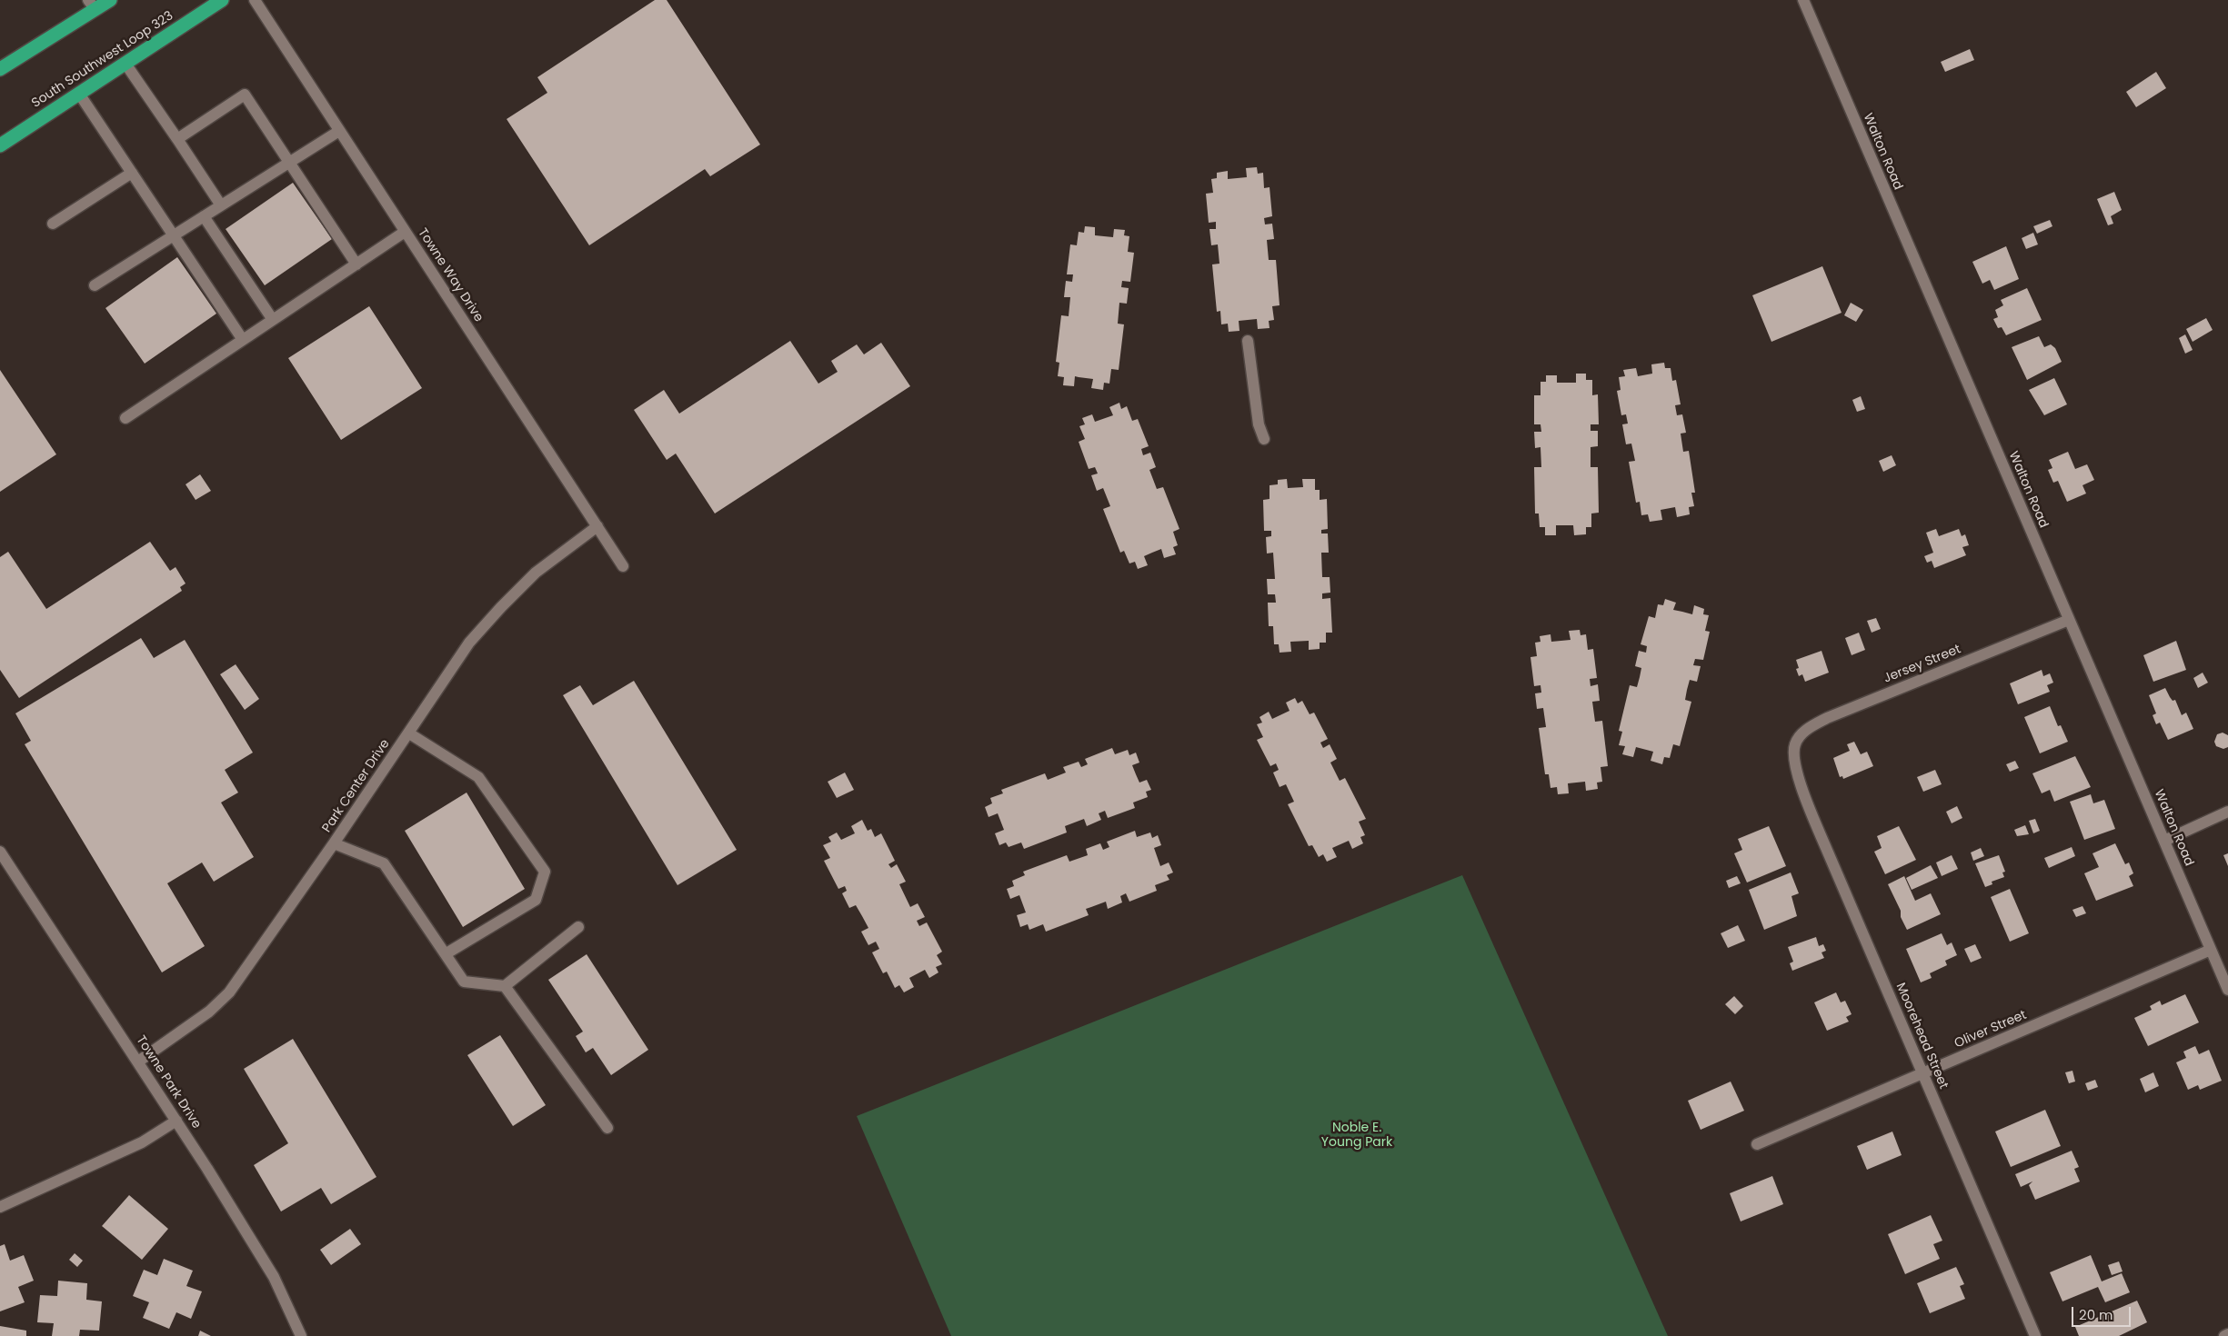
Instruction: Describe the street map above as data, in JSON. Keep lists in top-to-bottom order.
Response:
{
  "streets": {
    "highway": ["South Southwest Loop 323"],
    "street": [
      "Walton Road",
      "Towne Way Drive",
      "Jersey Street",
      "Park Center Drive",
      "Oliver Street",
      "Moorehead Street",
      "Towne Park Drive"
    ]
  },
  "crossings": [
    ["Walton Road", "Jersey Street"],
    ["Walton Road", "Oliver Street"],
    ["Towne Way Drive", "Park Center Drive"],
    ["Jersey Street", "Moorehead Street"],
    ["Park Center Drive", "Towne Park Drive"],
    ["Oliver Street", "Moorehead Street"]
  ],
  "parks": ["Noble E. Young Park"],
  "scale_bar": "20 m"
}
